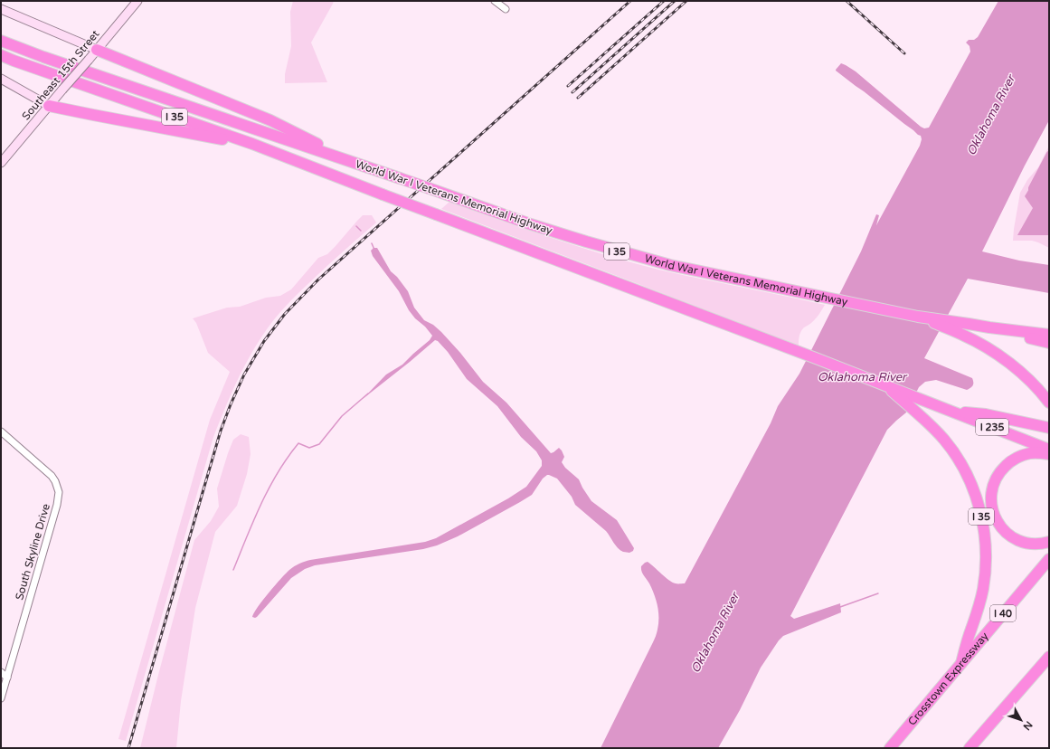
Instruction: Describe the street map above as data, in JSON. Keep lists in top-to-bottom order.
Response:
{
  "streets": {
    "highway": [
      "I 35",
      "World War I Veterans Memorial Highway",
      "I 235",
      "I 40",
      "Crosstown Expressway"
    ],
    "main road": ["Southeast 15th Street"],
    "street": ["South Skyline Drive"]
  },
  "crossings": [
    ["I 35", "World War I Veterans Memorial Highway"],
    ["I 35", "I 235"],
    ["I 35", "Crosstown Expressway"],
    ["World War I Veterans Memorial Highway", "I 235"]
  ],
  "water": ["Oklahoma River"],
  "north": "bottom right"
}
